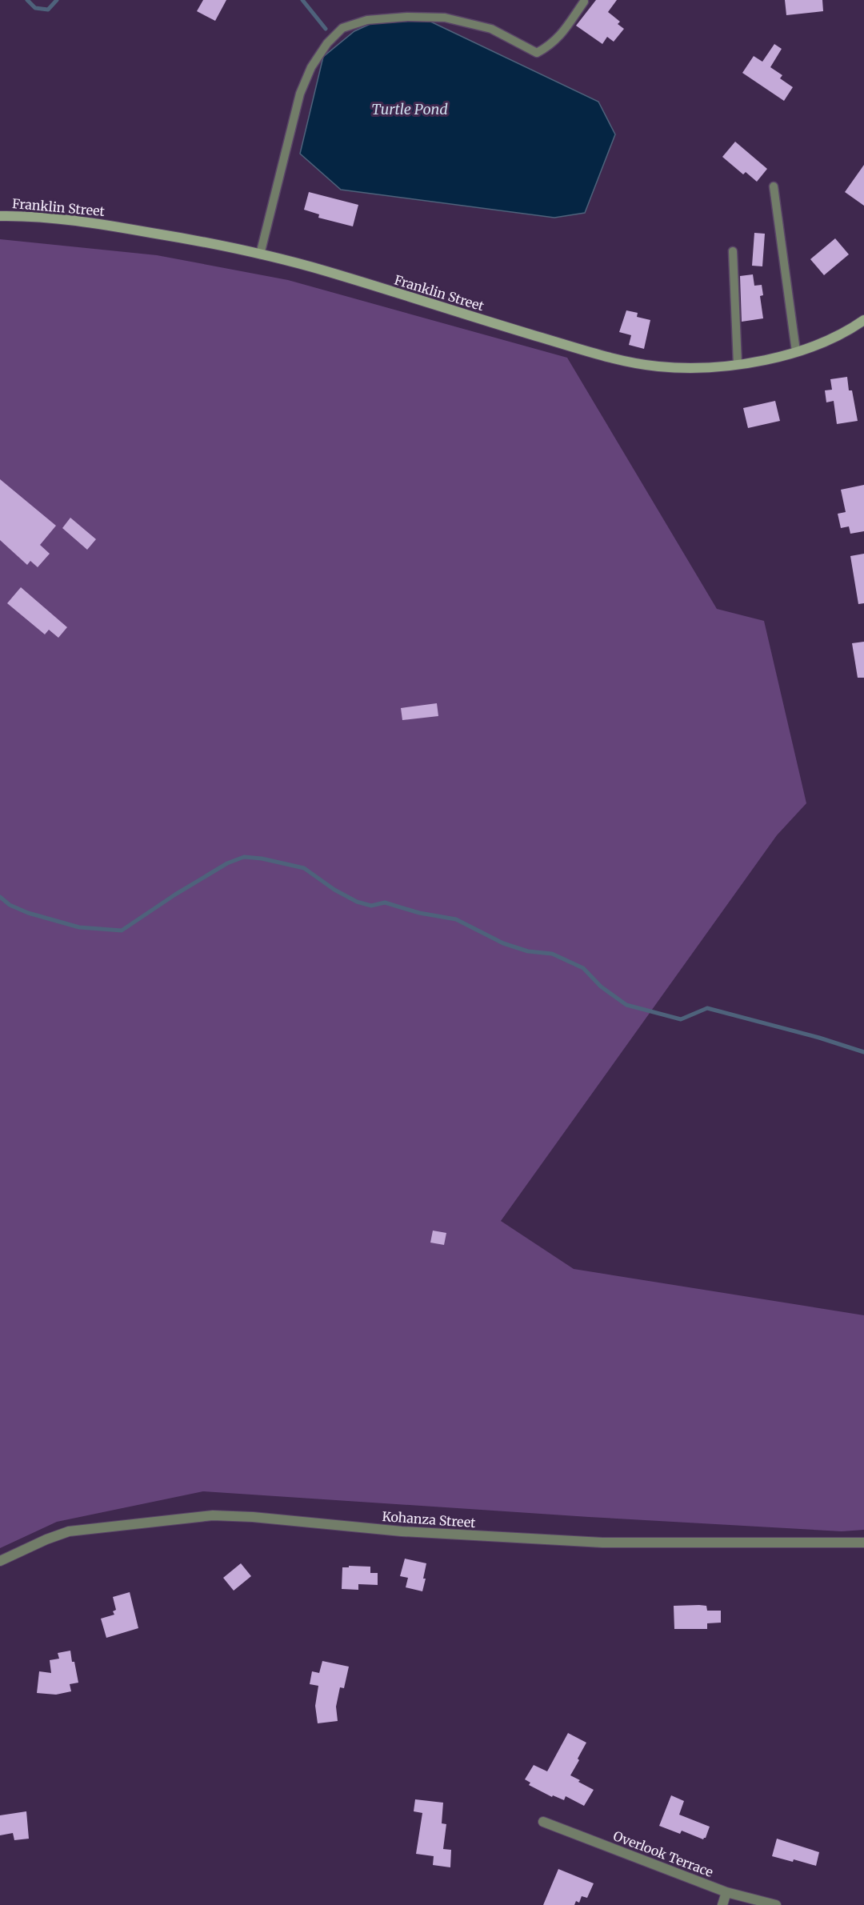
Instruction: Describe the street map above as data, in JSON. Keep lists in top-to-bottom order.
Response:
{
  "streets": {
    "main road": ["Franklin Street"],
    "street": ["Kohanza Street", "Overlook Terrace"]
  },
  "water": ["Turtle Pond"]
}
